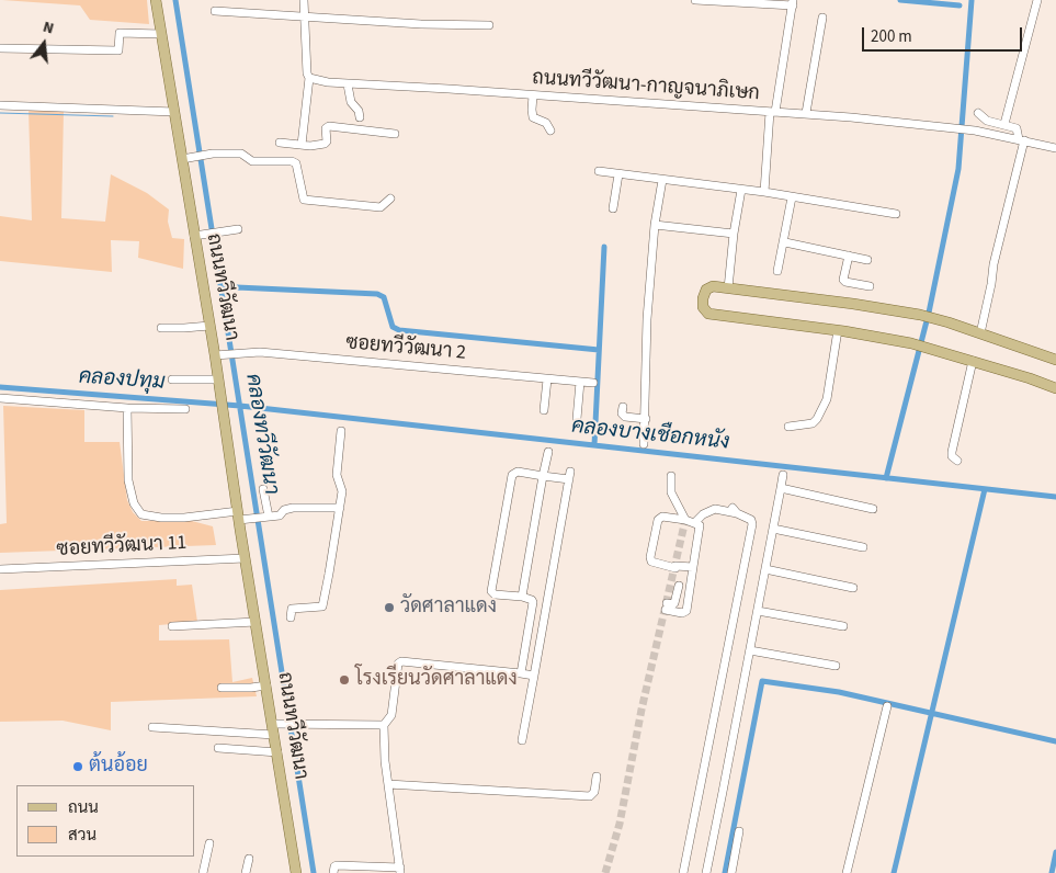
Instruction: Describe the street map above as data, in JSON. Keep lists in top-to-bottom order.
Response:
{
  "streets": {
    "main road": ["ถนนทวีวัฒนา"],
    "street": ["ถนนทวีวัฒนา-กาญจนาภิเษก", "ซอยทวีวัฒนา 2", "ซอยทวีวัฒนา 11"]
  },
  "crossings": [
    ["ถนนทวีวัฒนา", "ซอยทวีวัฒนา 2"],
    ["ถนนทวีวัฒนา", "ซอยทวีวัฒนา 11"]
  ],
  "water": ["คลองปทุม", "คลองทวีวัฒนา", "คลองบางเชือกหนัง"],
  "places": ["วัดศาลาแดง", "โรงเรียนวัดศาลาแดง", "ต้นอ้อย"],
  "legend": ["ถนน", "สวน"],
  "scale_bar": "200 m",
  "north": "top"
}
